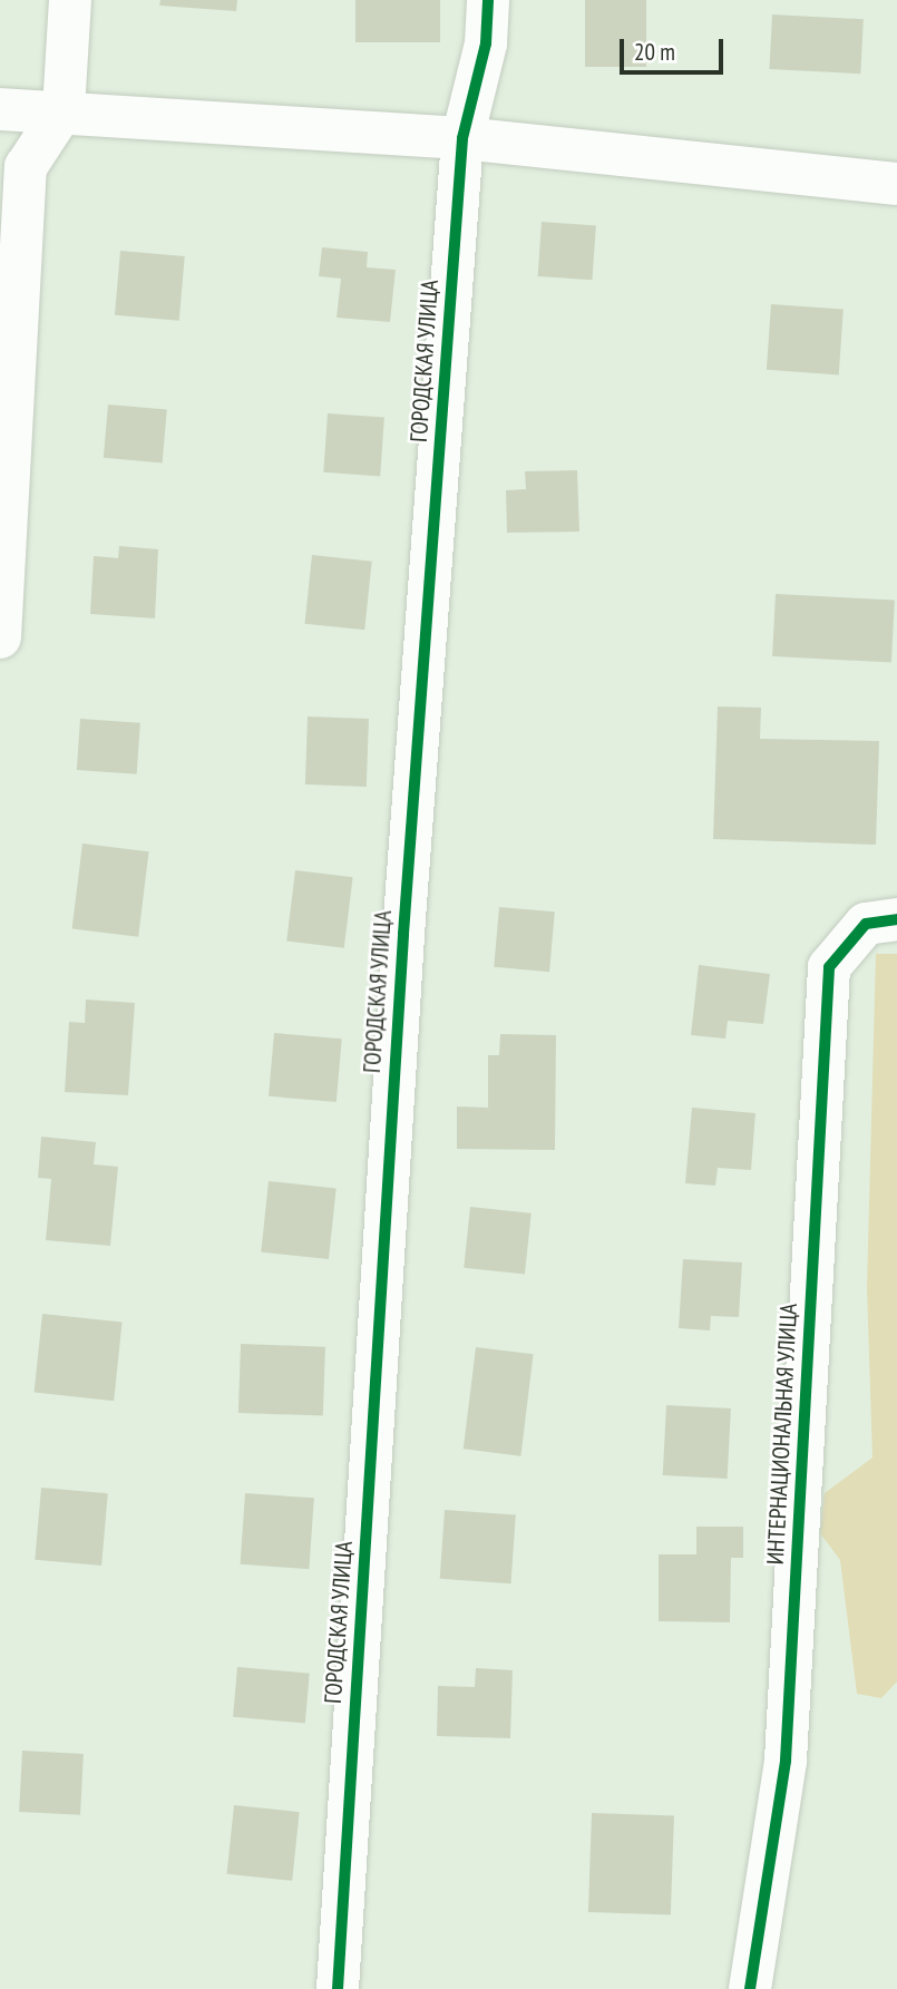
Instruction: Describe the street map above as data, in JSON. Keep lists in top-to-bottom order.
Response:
{
  "streets": {
    "street": ["ГОРОДСКАЯ УЛИЦА", "ИНТЕРНАЦИОНАЛЬНАЯ УЛИЦА"]
  },
  "scale_bar": "20 m"
}
